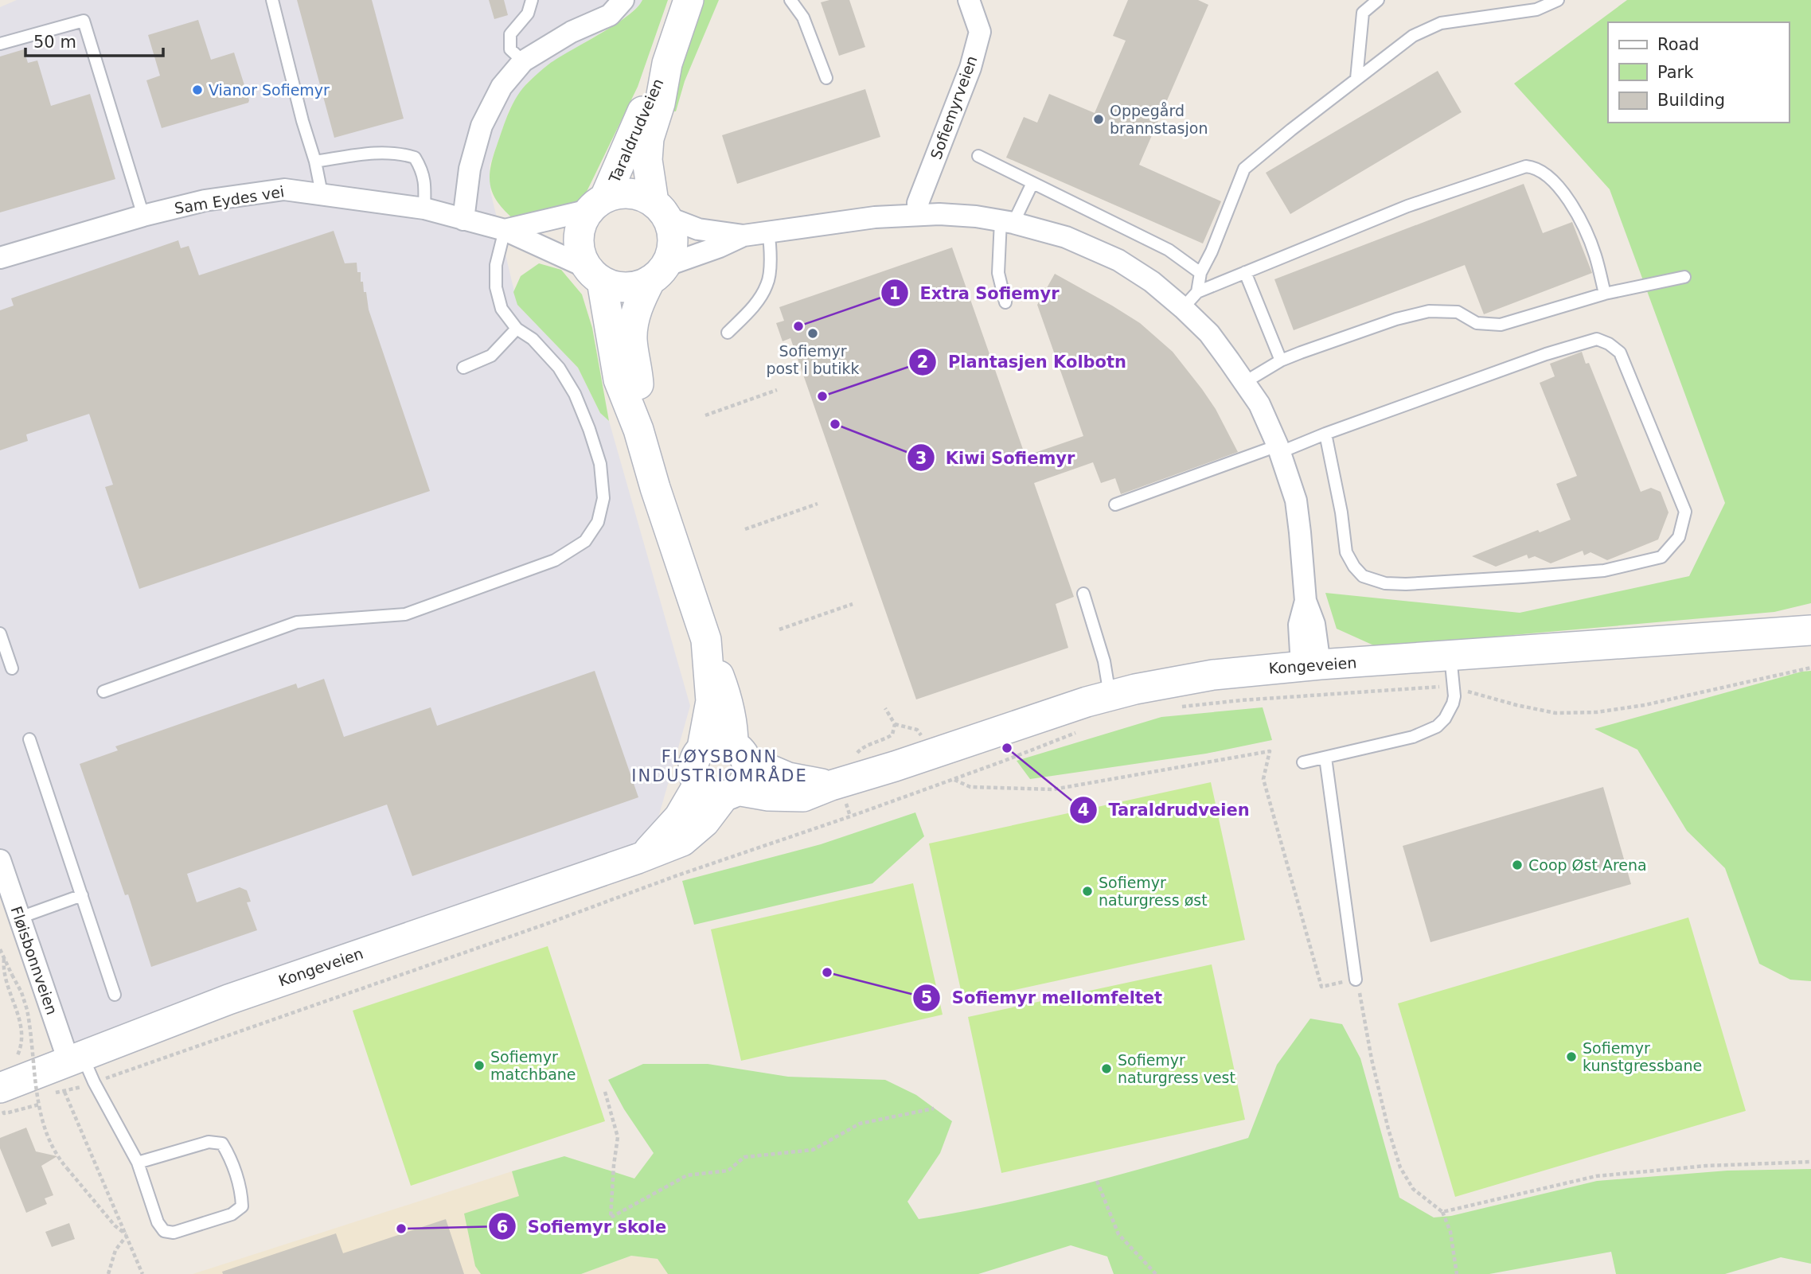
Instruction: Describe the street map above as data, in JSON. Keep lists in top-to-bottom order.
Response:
{
  "streets": {
    "main road": ["Taraldrudveien", "Kongeveien"],
    "street": ["Sofiemyrveien", "Sam Eydes vei", "Fløisbonnveien"]
  },
  "crossings": [
    ["Taraldrudveien", "Sam Eydes vei"],
    ["Kongeveien", "Fløisbonnveien"]
  ],
  "districts": ["FLØYSBONN INDUSTRIOMRÅDE"],
  "places": [
    "Vianor Sofiemyr",
    "Oppegård brannstasjon",
    "Extra Sofiemyr",
    "Sofiemyr post i butikk",
    "Plantasjen Kolbotn",
    "Kiwi Sofiemyr",
    "Taraldrudveien",
    "Coop Øst Arena",
    "Sofiemyr naturgress øst",
    "Sofiemyr mellomfeltet",
    "Sofiemyr kunstgressbane",
    "Sofiemyr matchbane",
    "Sofiemyr naturgress vest",
    "Sofiemyr skole"
  ],
  "legend": ["Road", "Park", "Building"],
  "scale_bar": "50 m"
}
